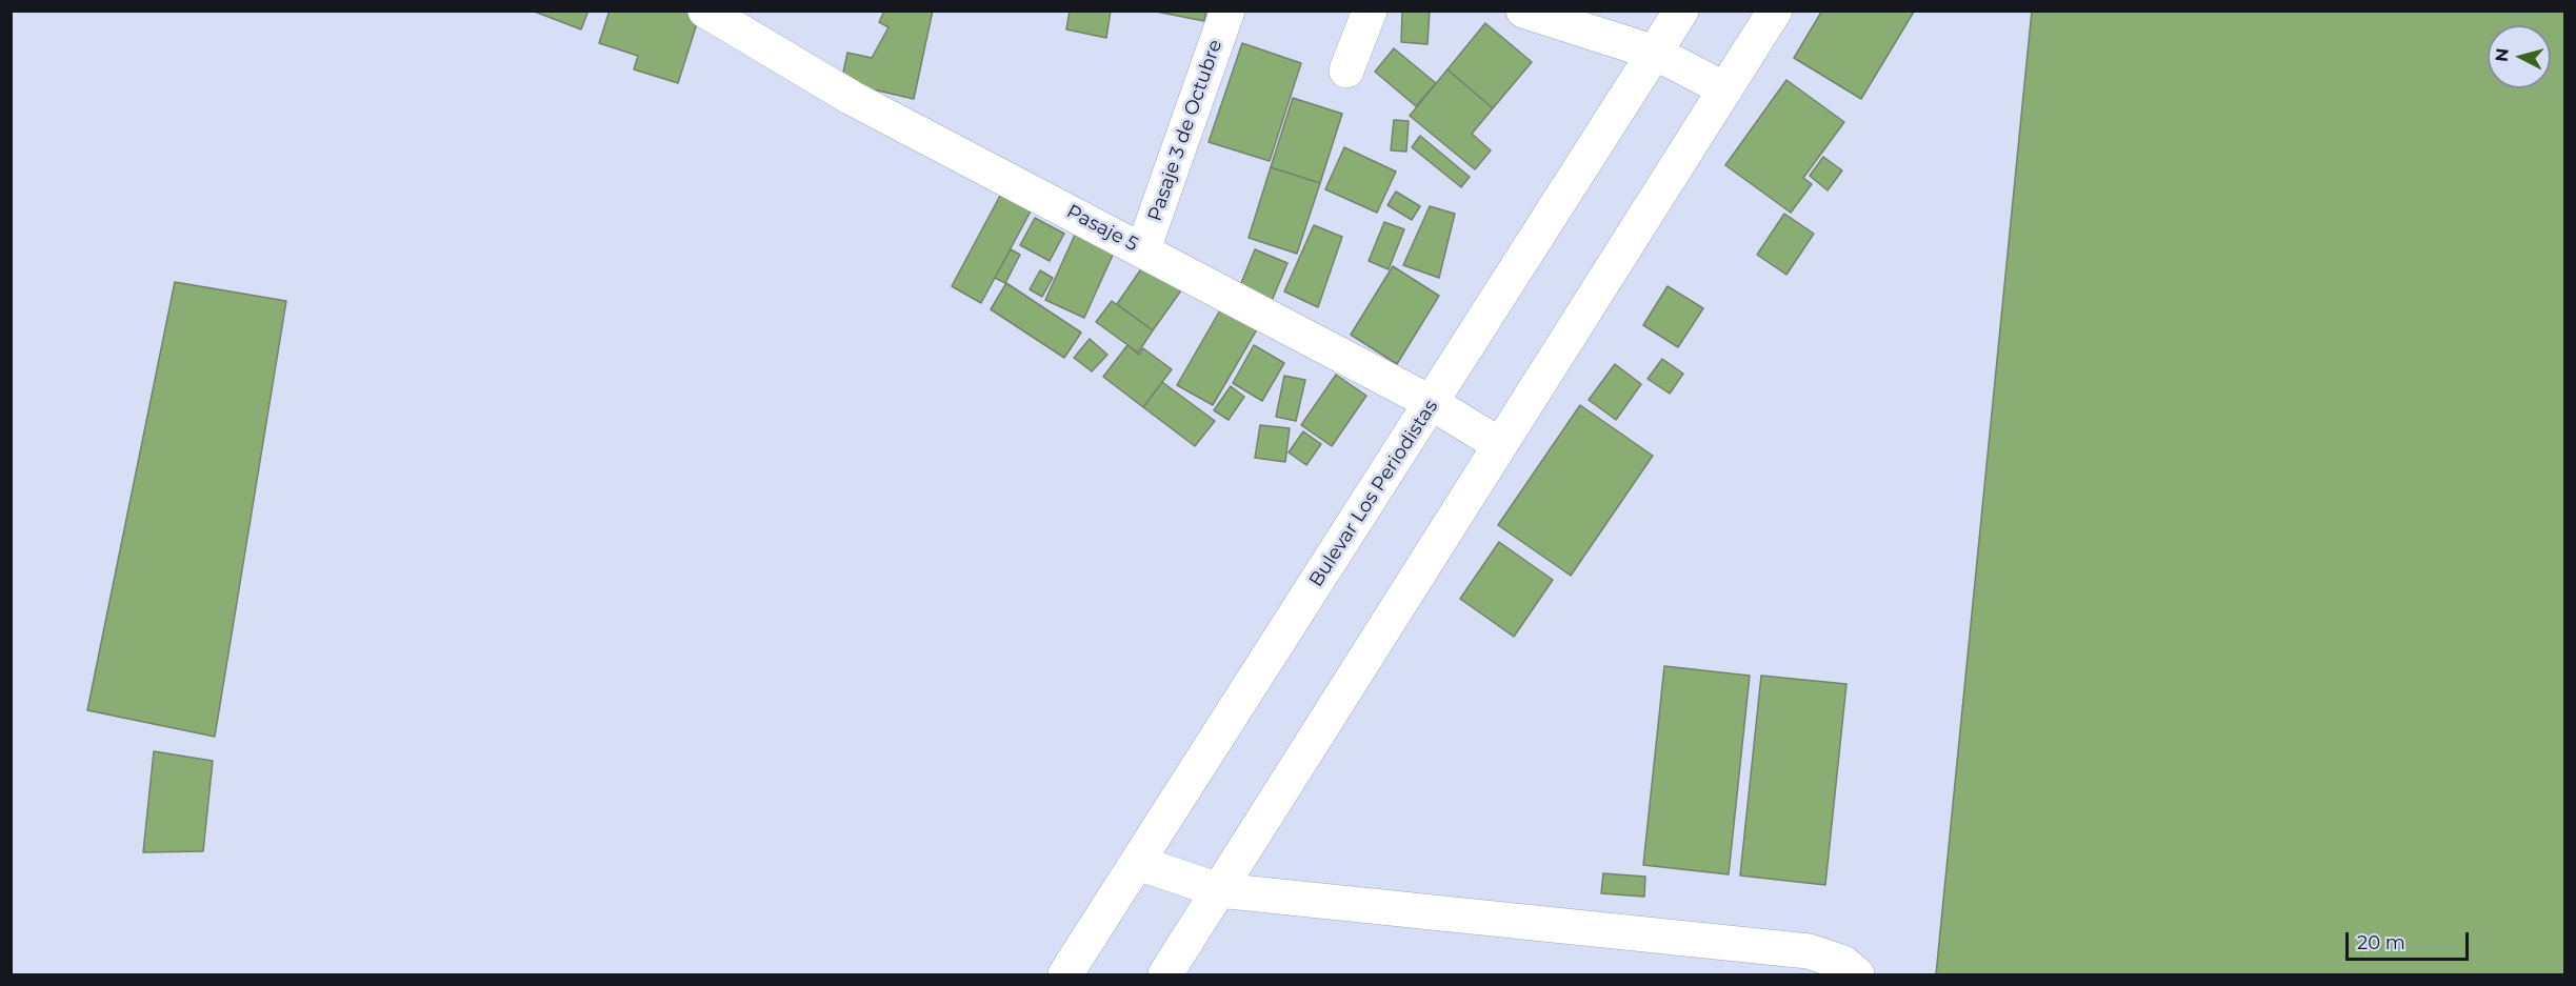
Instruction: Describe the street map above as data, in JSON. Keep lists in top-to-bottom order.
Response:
{
  "streets": {
    "street": ["Pasaje 3 de Octubre", "Pasaje 5", "Bulevar Los Periodistas"]
  },
  "crossings": [
    ["Pasaje 3 de Octubre", "Pasaje 5"],
    ["Pasaje 5", "Bulevar Los Periodistas"]
  ],
  "scale_bar": "20 m",
  "north": "left"
}
